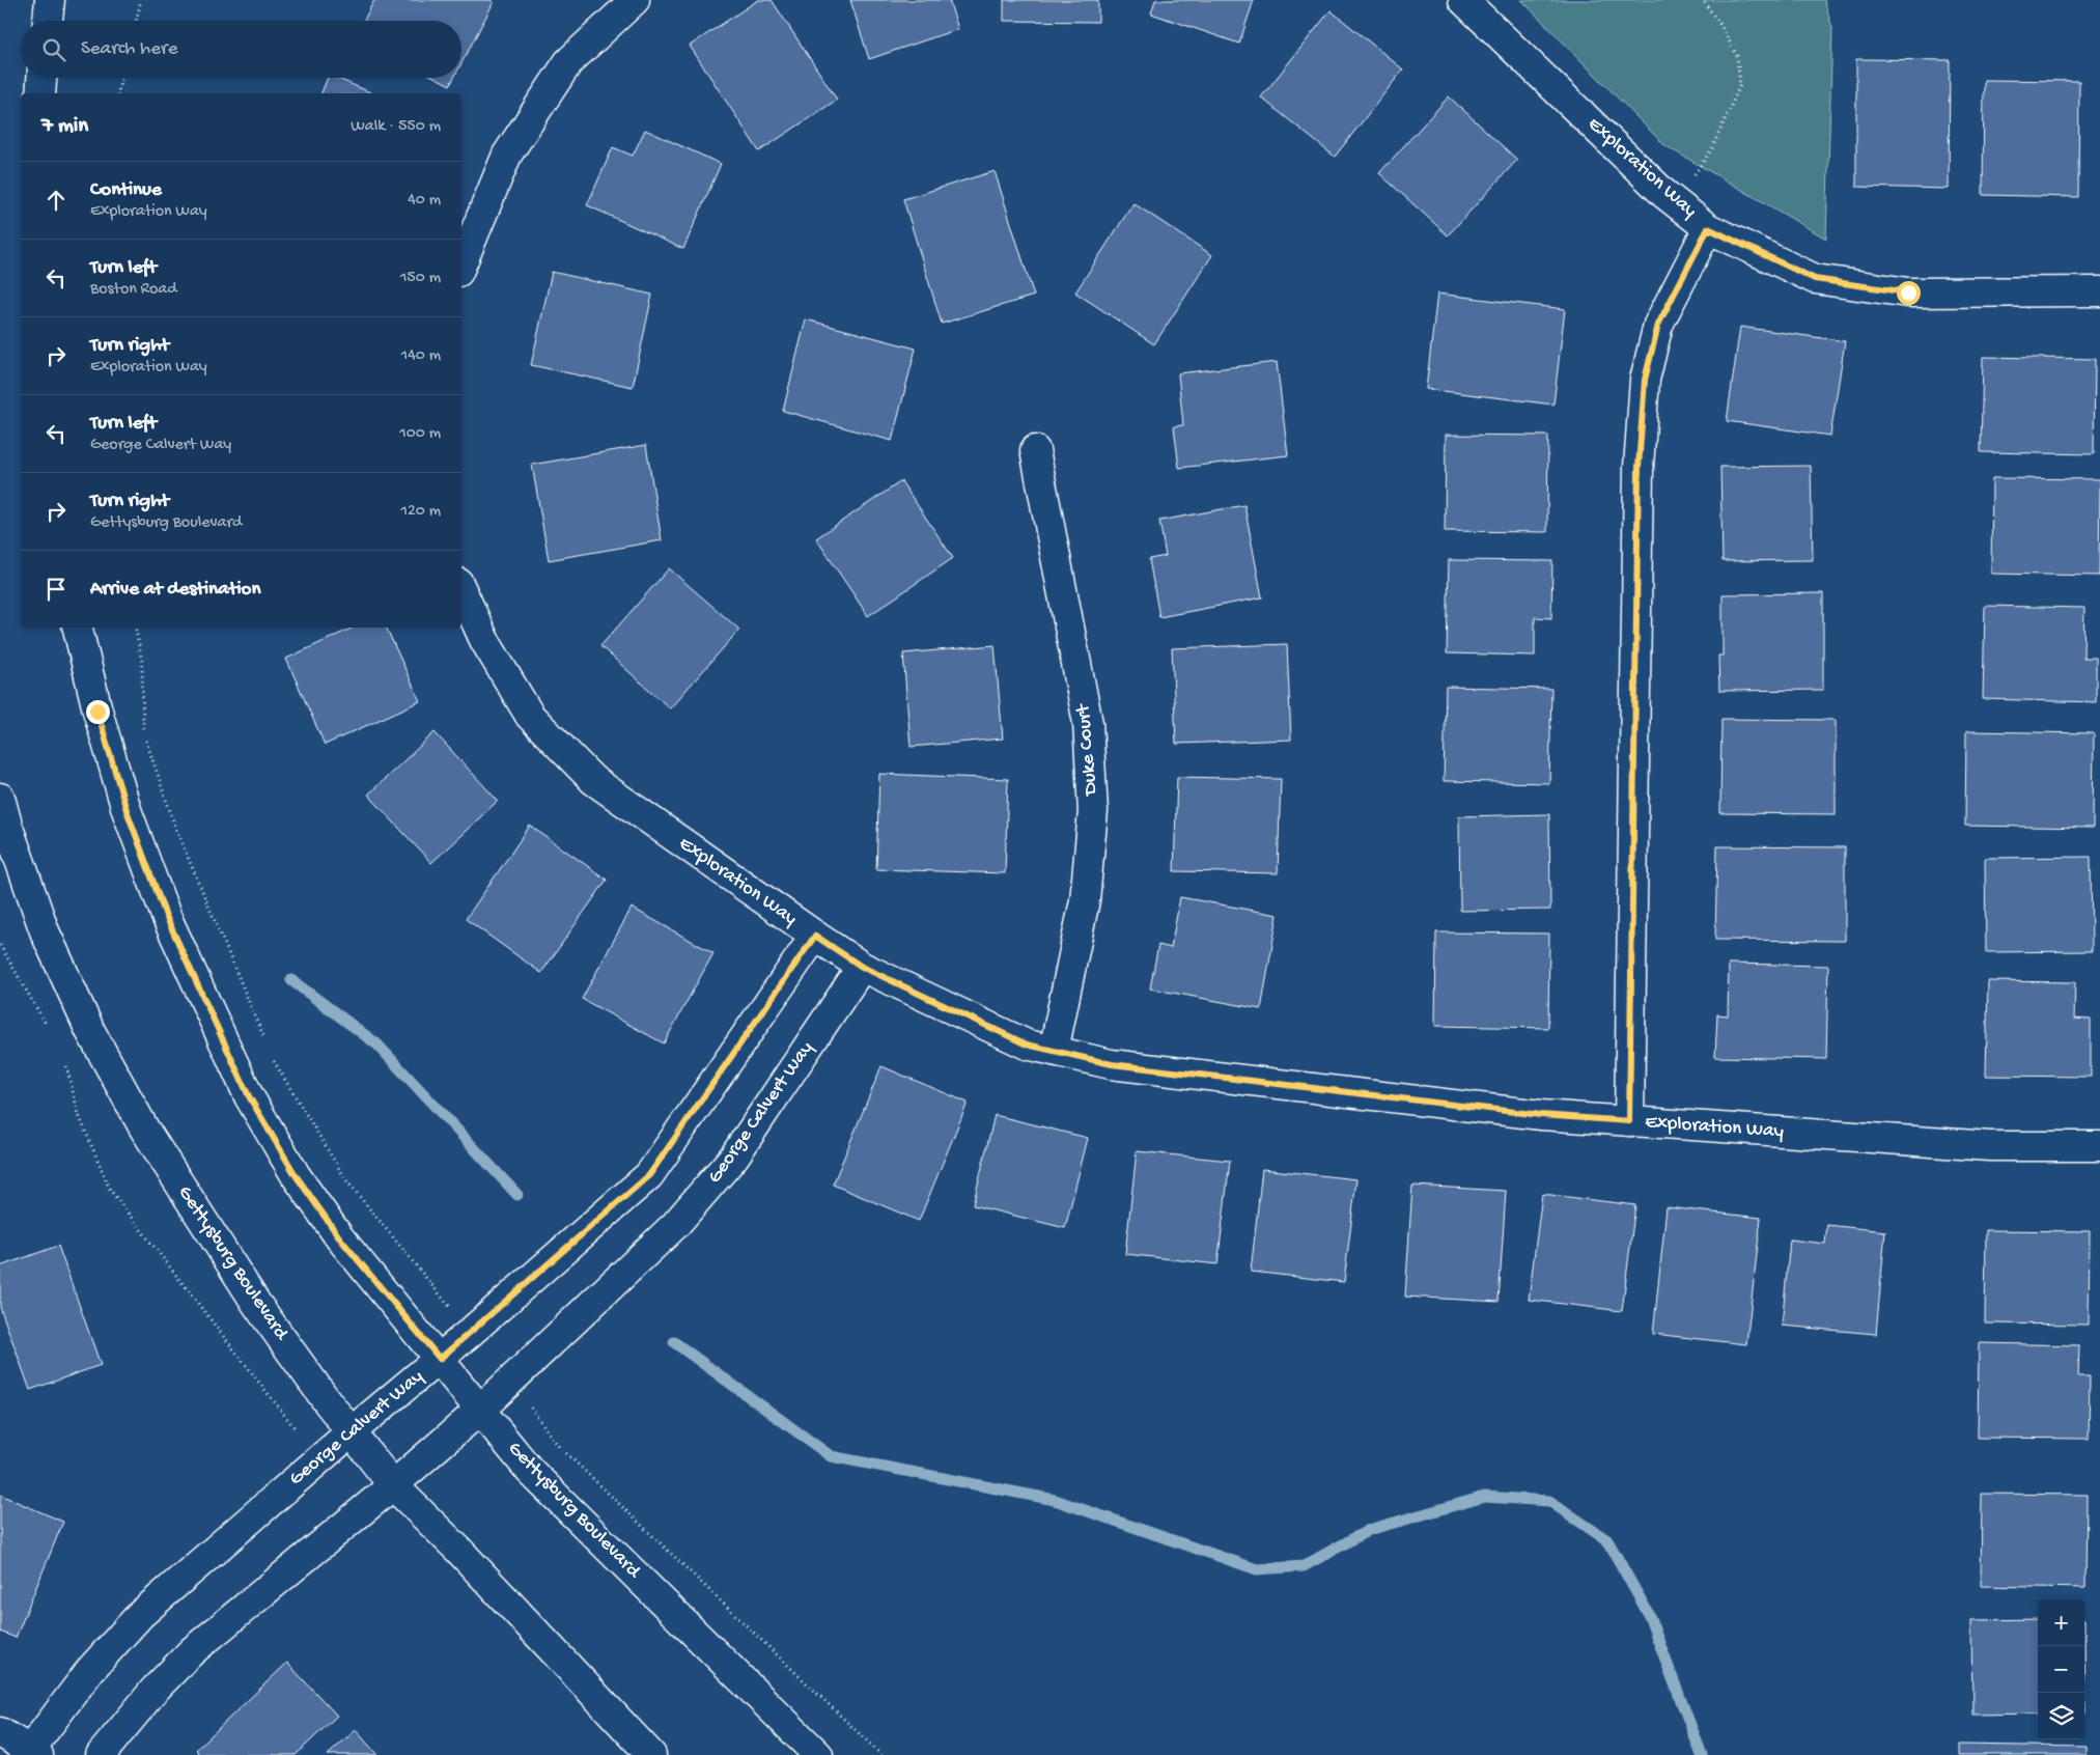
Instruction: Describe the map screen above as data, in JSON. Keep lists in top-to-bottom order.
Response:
{
  "streets": {
    "street": [
      "Exploration Way",
      "Duke Court",
      "George Calvert Way",
      "Gettysburg Boulevard"
    ]
  },
  "crossings": [
    ["Exploration Way", "Duke Court"],
    ["Exploration Way", "George Calvert Way"],
    ["George Calvert Way", "Gettysburg Boulevard"]
  ],
  "page": {
    "search": "Search here",
    "heading": ["7 min", "Walk · 550 m"],
    "list": [
      ["Continue", "Exploration Way", "40 m"],
      ["Turn left", "Boston Road", "150 m"],
      ["Turn right", "Exploration Way", "140 m"],
      ["Turn left", "George Calvert Way", "100 m"],
      ["Turn right", "Gettysburg Boulevard", "120 m"],
      "Arrive at destination"
    ],
    "map_buttons": ["+", "−"]
  }
}
